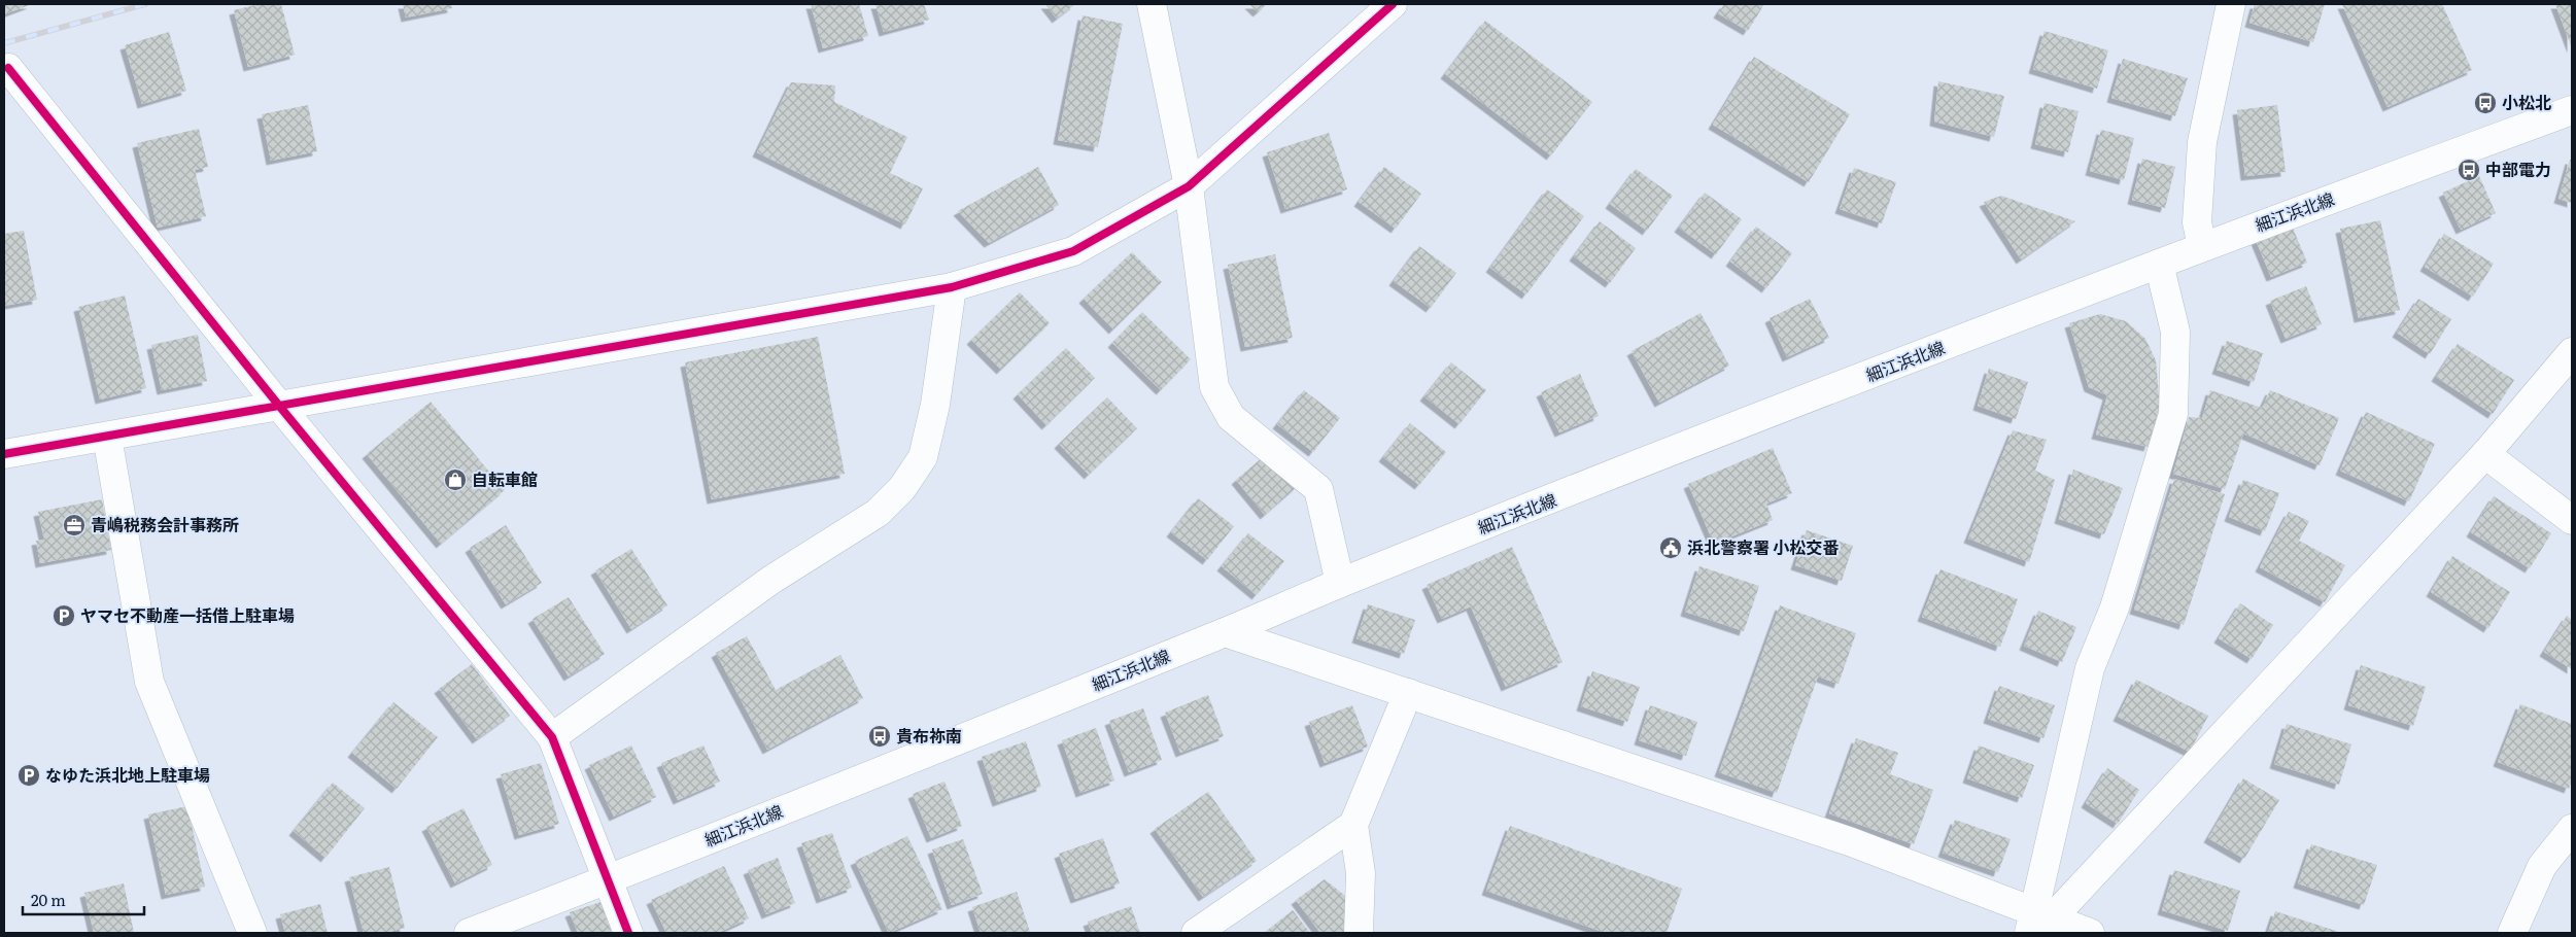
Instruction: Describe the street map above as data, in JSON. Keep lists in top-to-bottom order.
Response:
{
  "streets": {
    "street": ["細江浜北線"]
  },
  "places": {
    "bus stop": ["小松北", "中部電力", "貴布祢南"],
    "shop": ["自転車館"],
    "office": ["青嶋税務会計事務所"],
    "public building": ["浜北警察署 小松交番"],
    "parking": ["ヤマセ不動産一括借上駐車場", "なゆた浜北地上駐車場"]
  },
  "scale_bar": "20 m"
}
